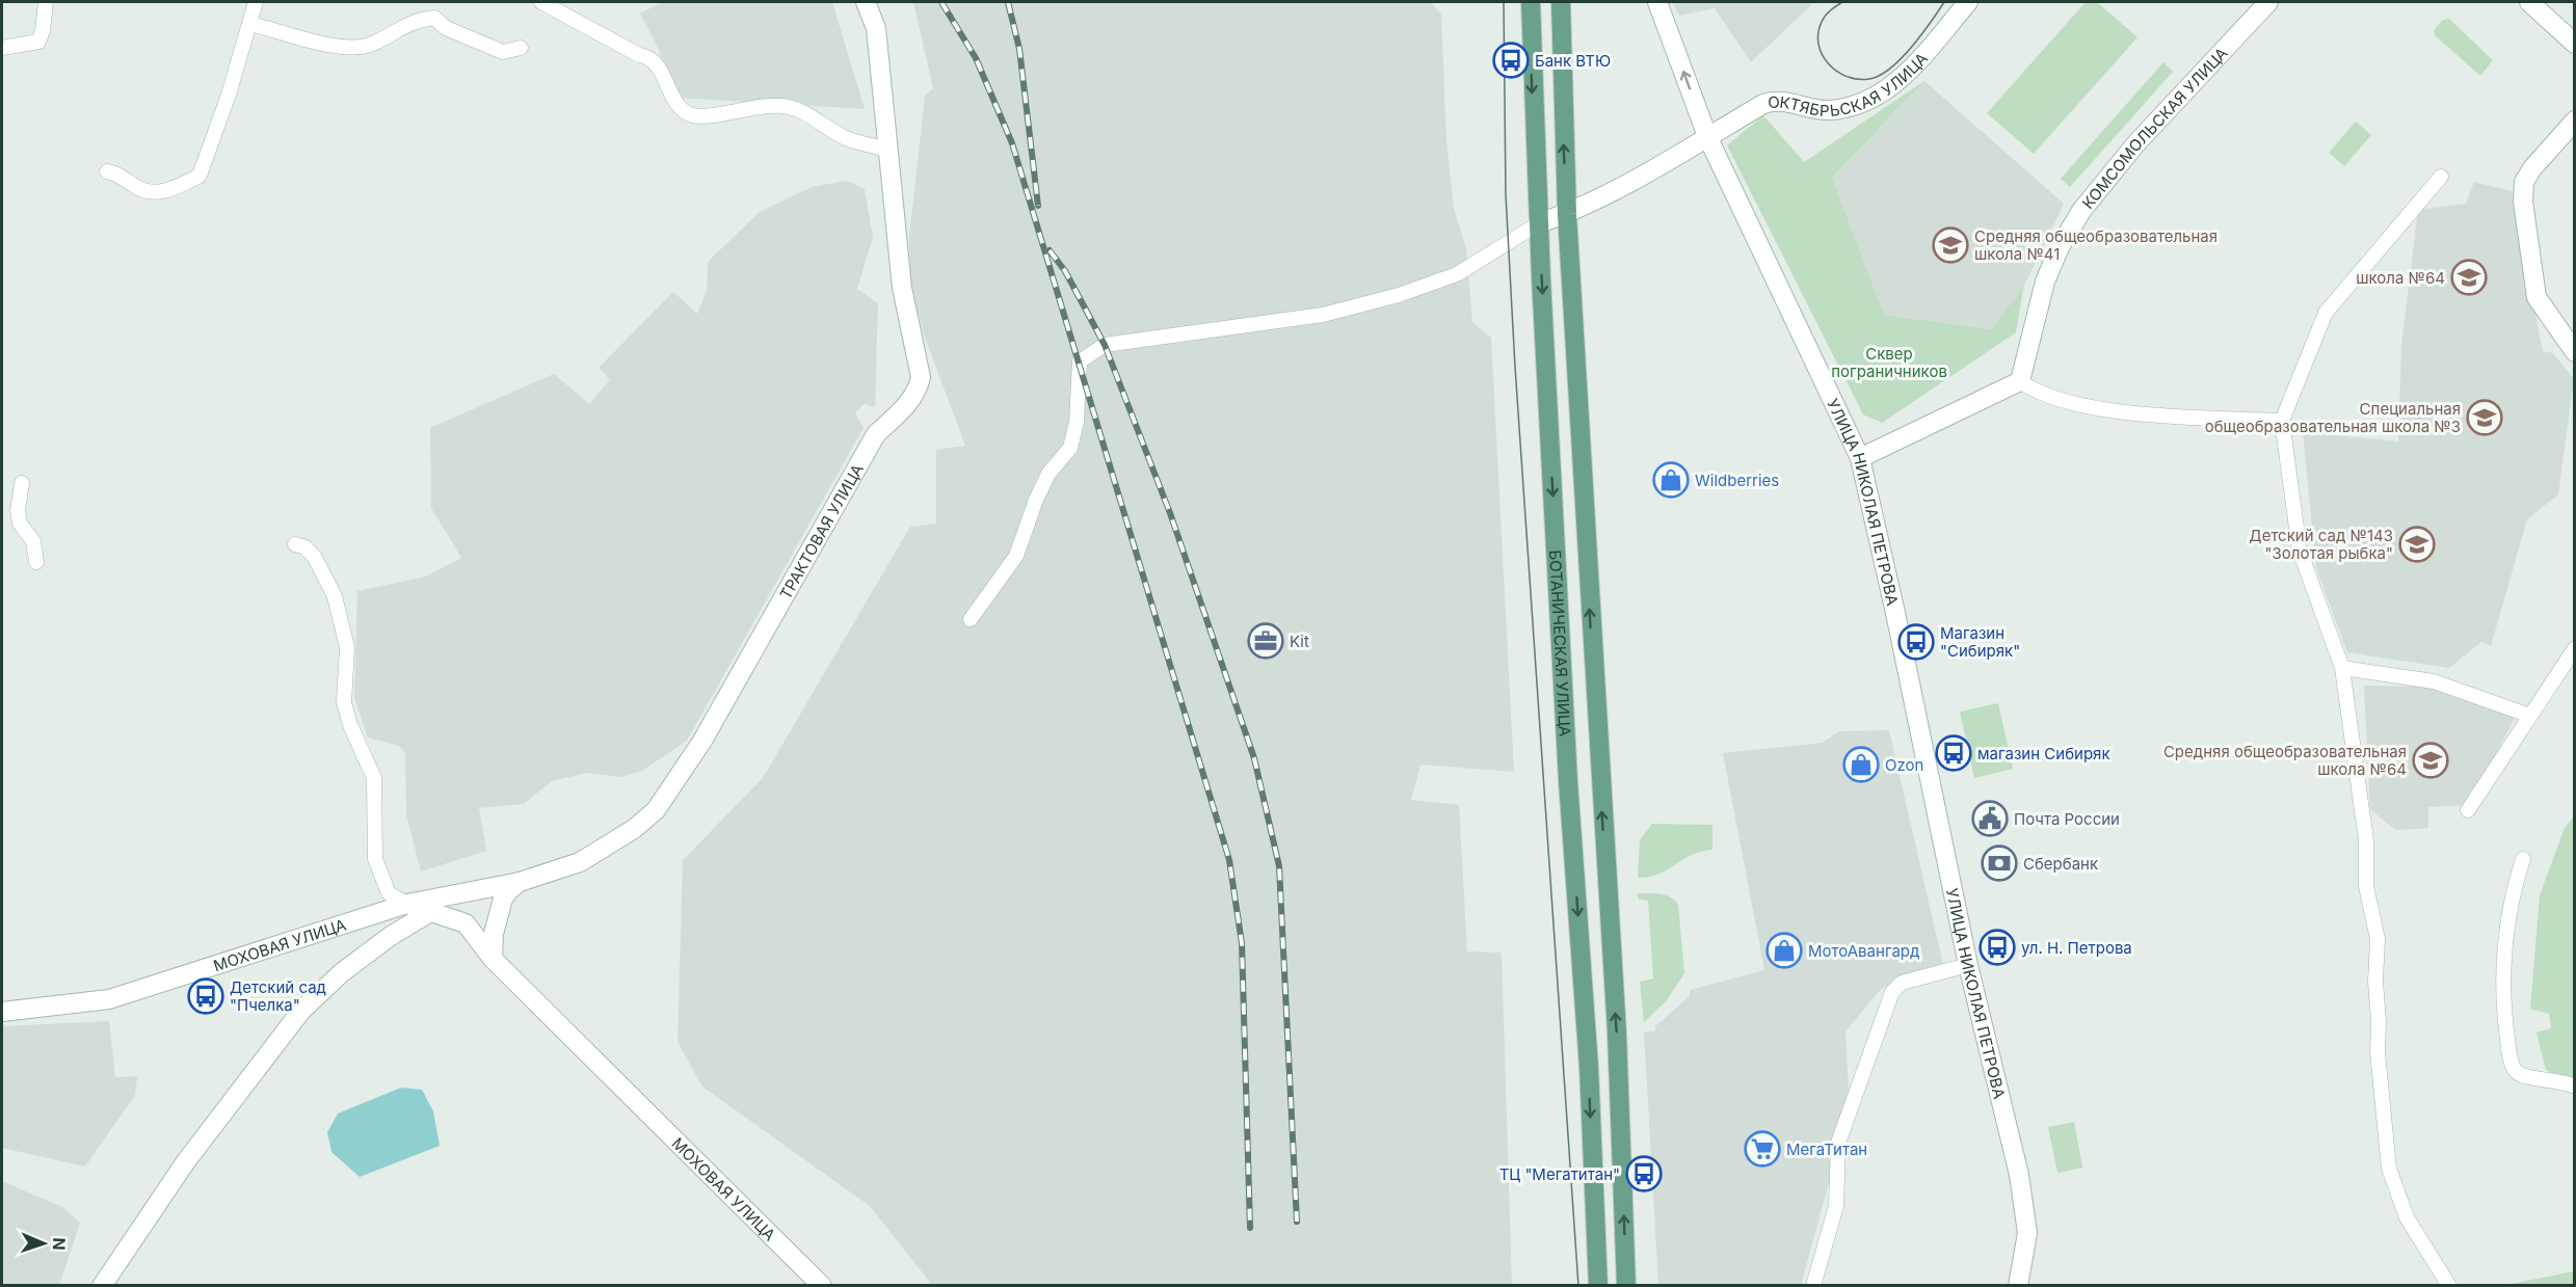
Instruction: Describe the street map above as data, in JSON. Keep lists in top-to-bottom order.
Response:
{
  "streets": {
    "main road": [
      "ОКТЯБРЬСКАЯ УЛИЦА",
      "КОМСОМОЛЬСКАЯ УЛИЦА",
      "УЛИЦА НИКОЛАЯ ПЕТРОВА",
      "ТРАКТОВАЯ УЛИЦА",
      "БОТАНИЧЕСКАЯ УЛИЦА",
      "МОХОВАЯ УЛИЦА"
    ]
  },
  "crossings": [
    ["ОКТЯБРЬСКАЯ УЛИЦА", "УЛИЦА НИКОЛАЯ ПЕТРОВА"],
    ["ОКТЯБРЬСКАЯ УЛИЦА", "БОТАНИЧЕСКАЯ УЛИЦА"],
    ["ТРАКТОВАЯ УЛИЦА", "МОХОВАЯ УЛИЦА"]
  ],
  "parks": ["Сквер пограничников"],
  "places": {
    "bus stop": [
      "Банк ВТЮ",
      "Магазин \"Сибиряк\"",
      "магазин Сибиряк",
      "ул. Н. Петрова",
      "Детский сад \"Пчелка\"",
      "ТЦ \"Мегатитан\""
    ],
    "school or university": [
      "Средняя общеобразовательная школа №41",
      "школа №64",
      "Специальная общеобразовательная школа №3",
      "Детский сад №143 \"Золотая рыбка\"",
      "Средняя общеобразовательная школа №64"
    ],
    "shop": ["Wildberries", "Ozon", "МотоАвангард"],
    "office": ["Kit"],
    "public building": ["Почта России"],
    "bank": ["Сбербанк"],
    "supermarket": ["МегаТитан"]
  },
  "north": "right"
}
